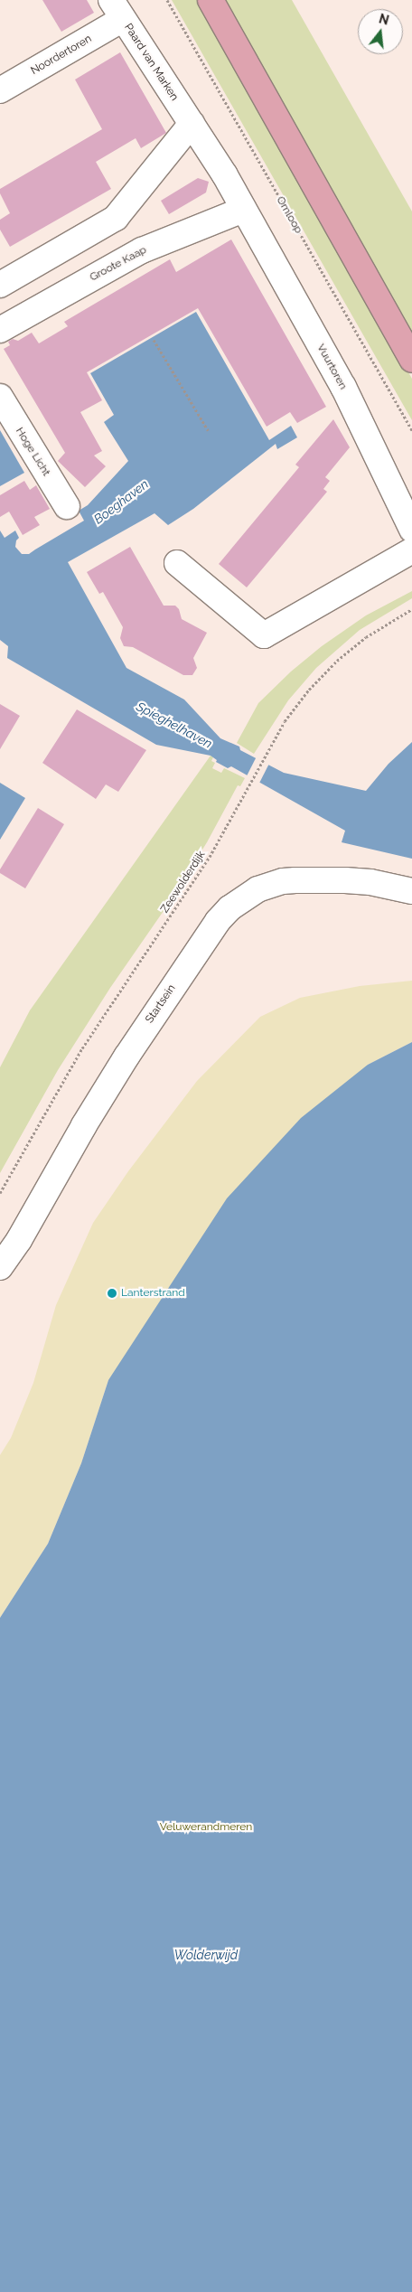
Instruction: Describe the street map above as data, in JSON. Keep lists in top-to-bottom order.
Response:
{
  "streets": {
    "street": [
      "Noordertoren",
      "Paard van Marken",
      "Groote Kaap",
      "Vuurtoren",
      "Hoge Licht",
      "Startsein"
    ],
    "path": ["Omloop", "Zeewolderdijk"]
  },
  "crossings": [
    ["Noordertoren", "Paard van Marken"],
    ["Paard van Marken", "Groote Kaap"],
    ["Paard van Marken", "Vuurtoren"],
    ["Groote Kaap", "Vuurtoren"]
  ],
  "water": ["Boeghaven", "Spieghelhaven", "Wolderwijd"],
  "parks": ["Veluwerandmeren"],
  "places": ["Lanterstrand"],
  "north": "top"
}
